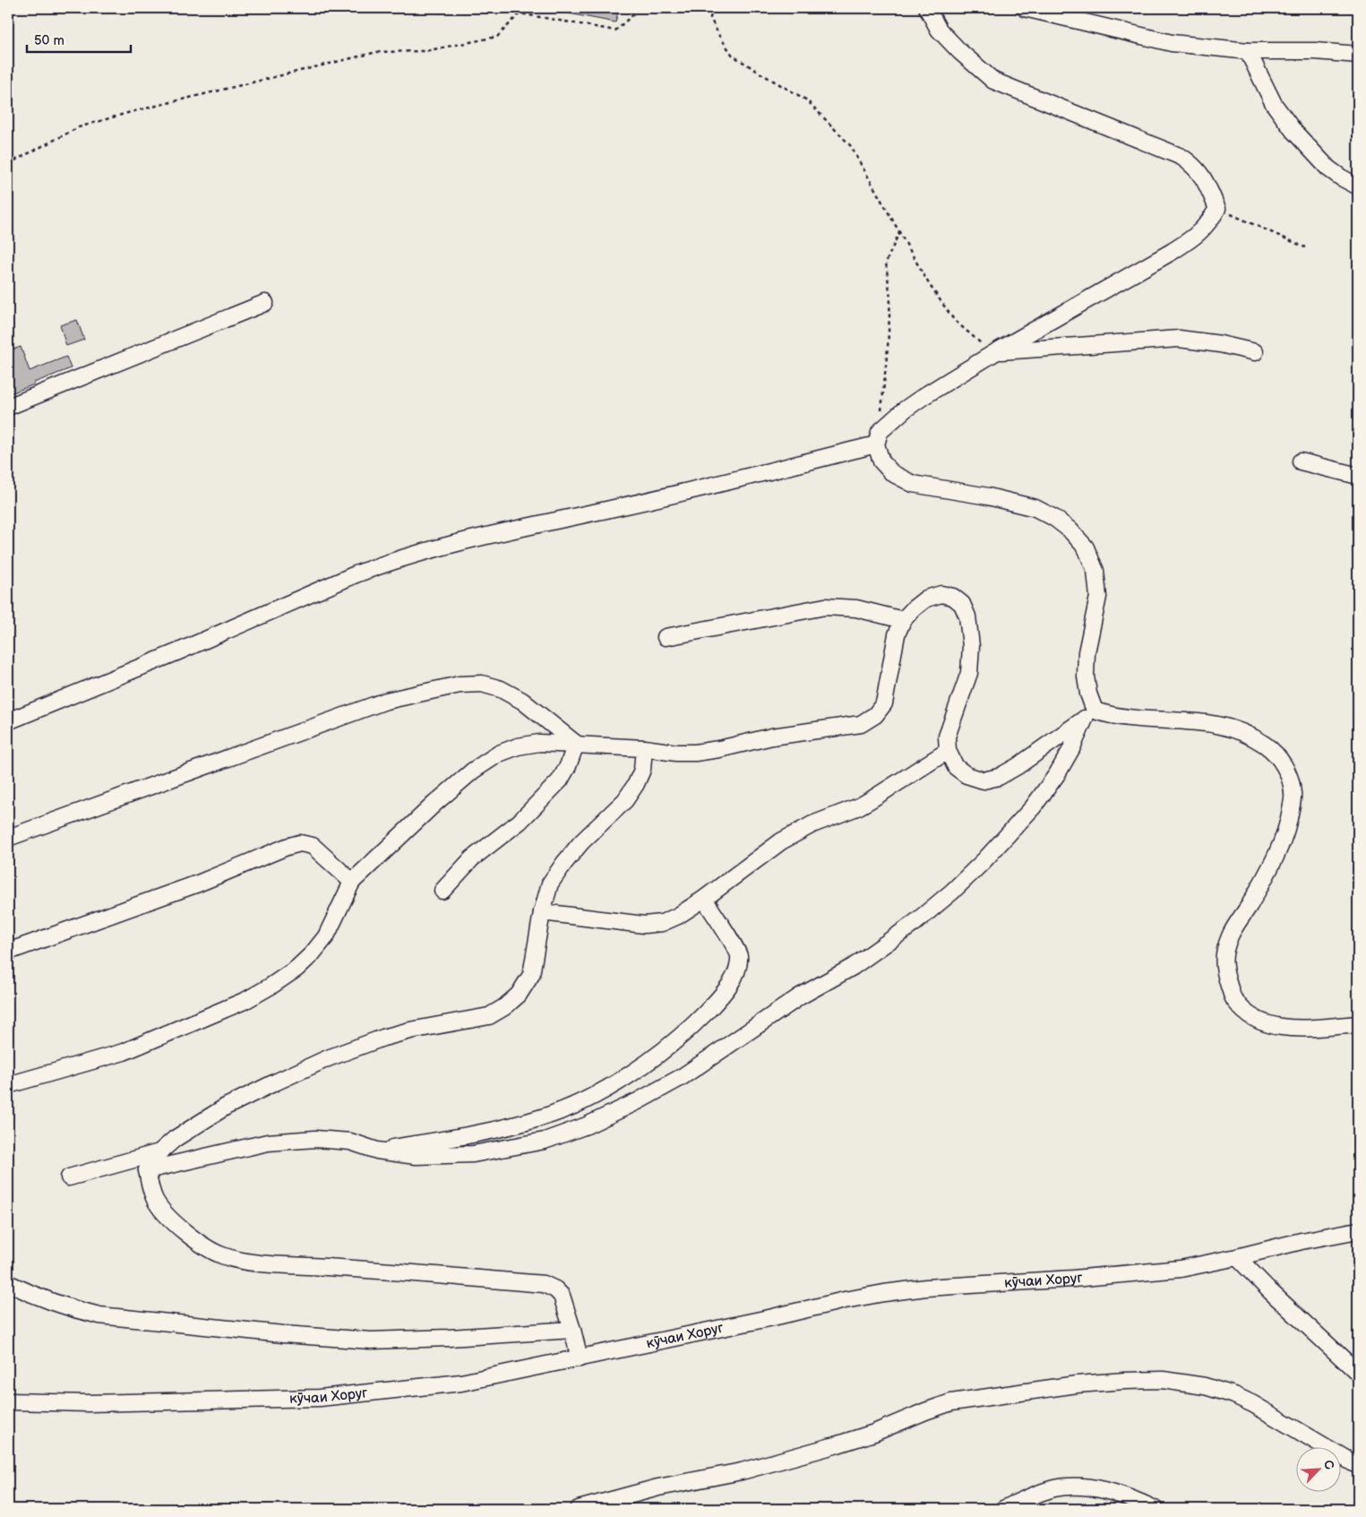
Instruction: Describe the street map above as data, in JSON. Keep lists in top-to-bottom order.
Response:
{
  "streets": {
    "street": ["кӯчаи Хоруг"]
  },
  "scale_bar": "50 m",
  "north": "top right"
}
